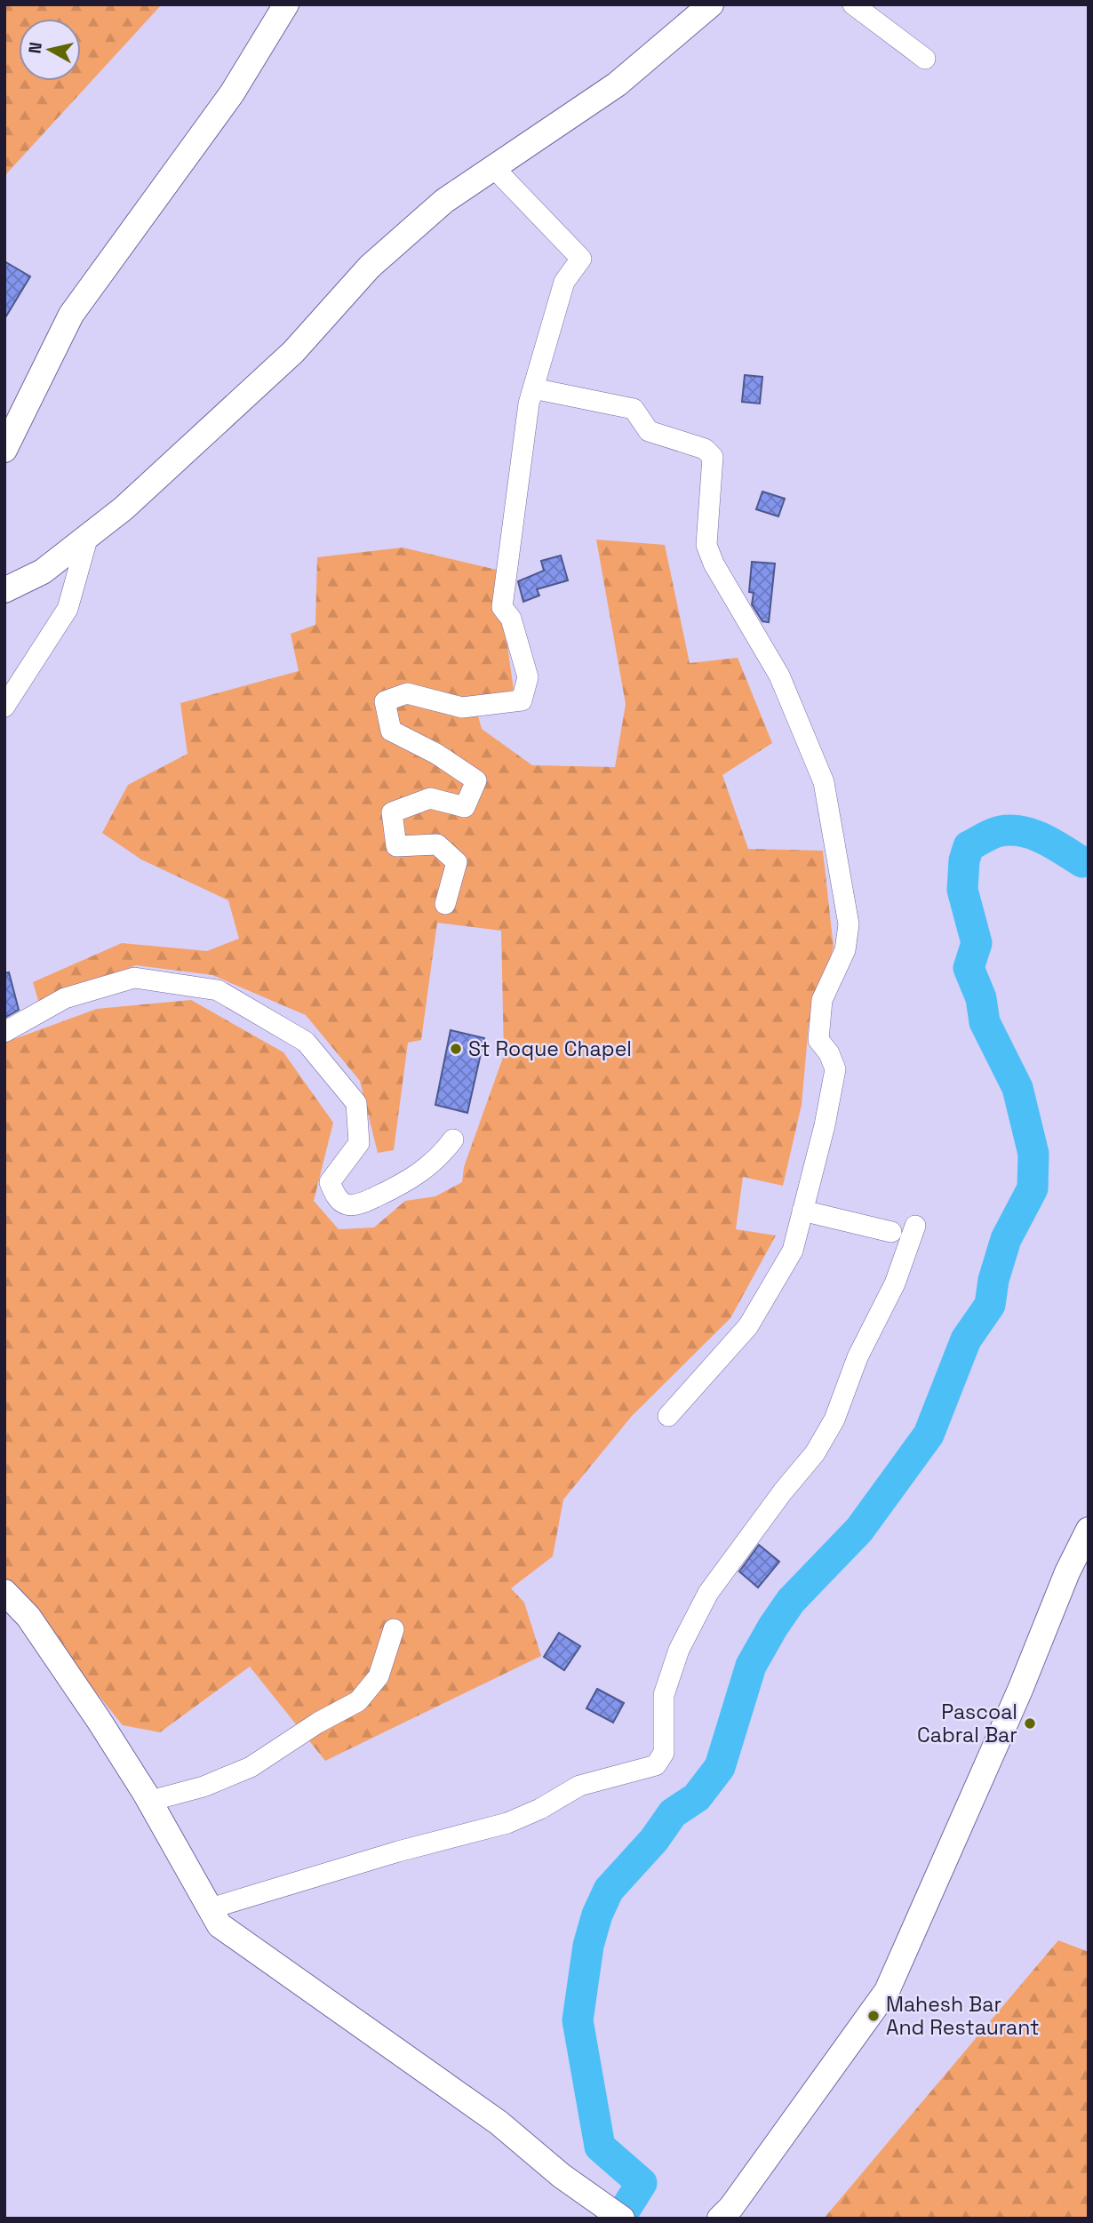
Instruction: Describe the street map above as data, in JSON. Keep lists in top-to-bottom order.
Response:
{
  "places": ["St Roque Chapel", "Pascoal Cabral Bar", "Mahesh Bar And Restaurant"],
  "north": "left"
}
